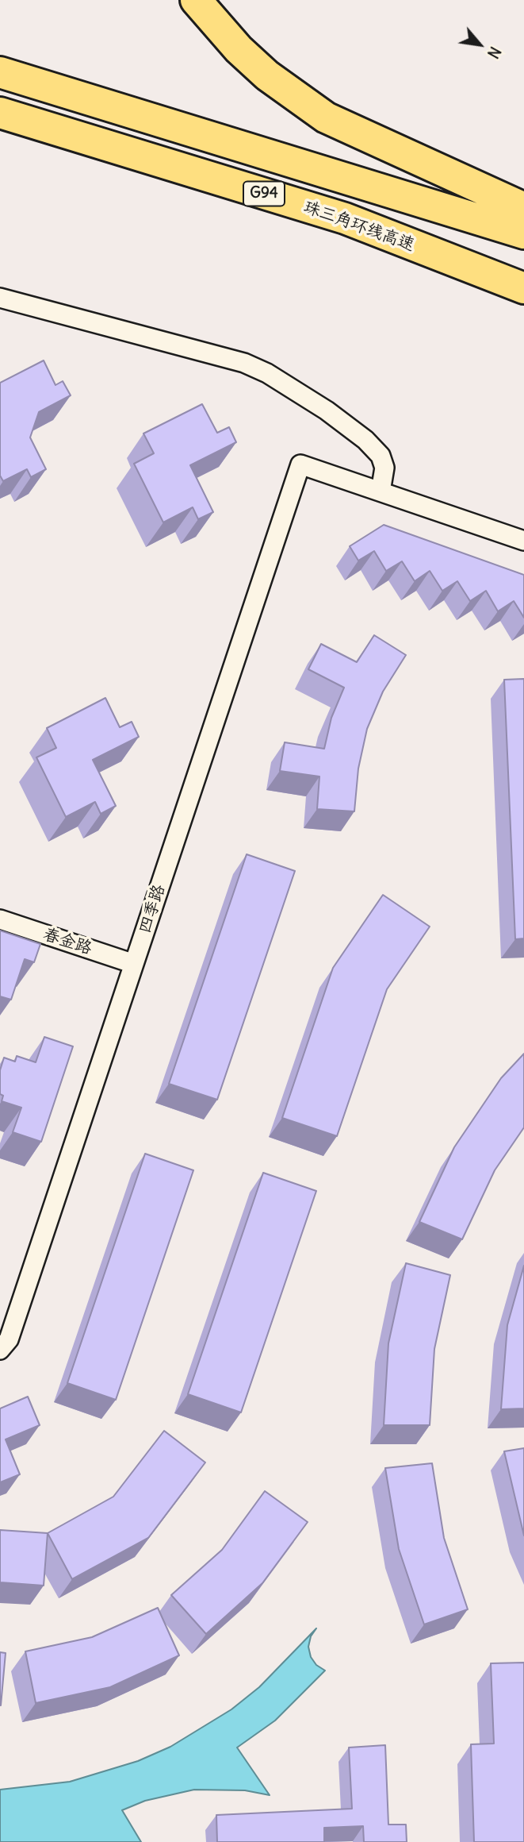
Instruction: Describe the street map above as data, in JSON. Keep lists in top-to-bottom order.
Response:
{
  "streets": {
    "highway": ["G94", "珠三角环线高速"],
    "street": ["四季路", "春金路"]
  },
  "crossings": [
    ["四季路", "春金路"]
  ],
  "north": "bottom right"
}
